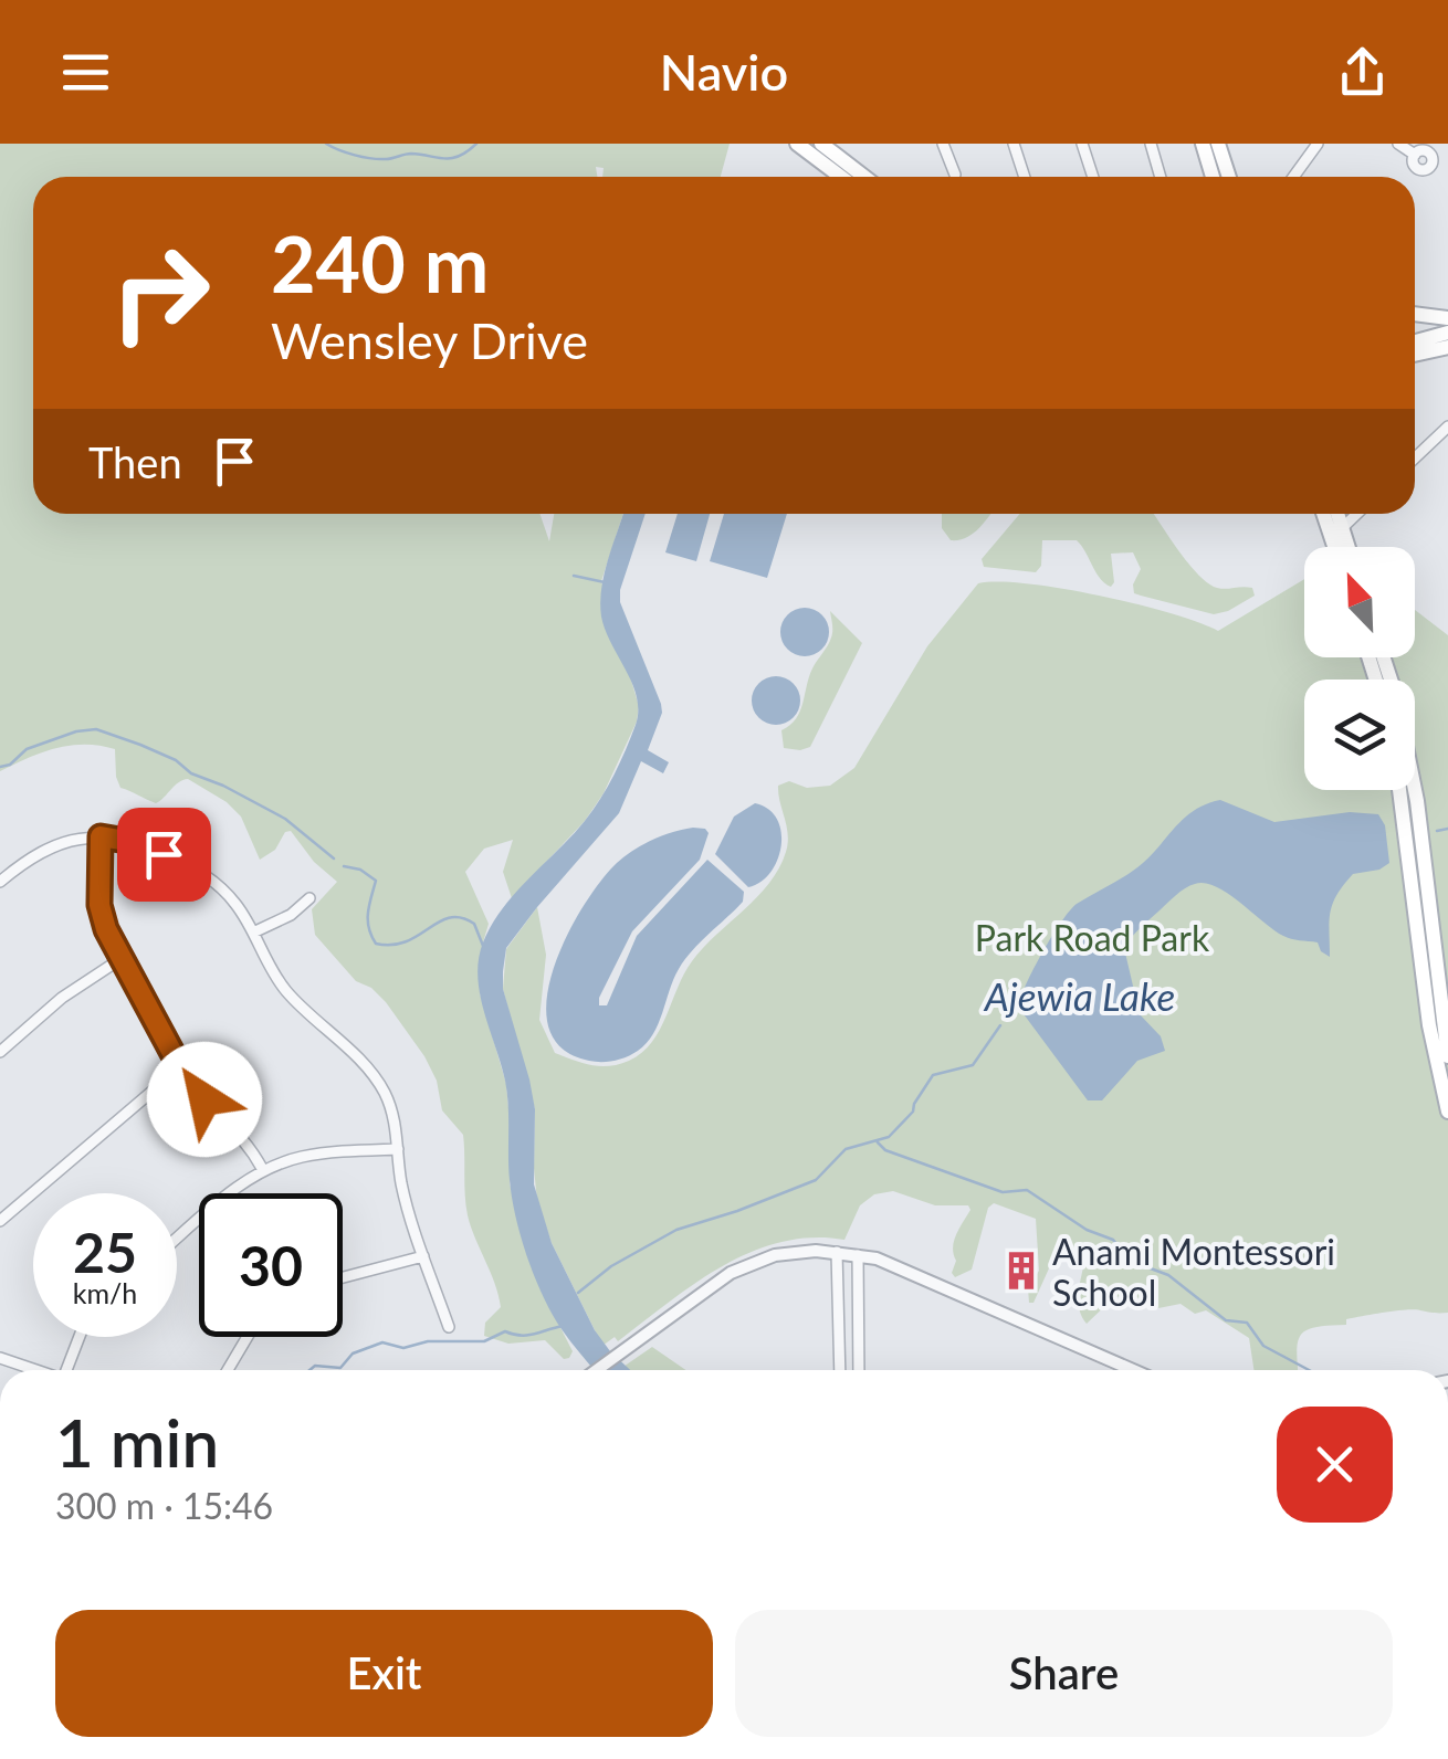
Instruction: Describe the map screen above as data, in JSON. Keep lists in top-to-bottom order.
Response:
{
  "water": ["Ajewia Lake"],
  "parks": ["Park Road Park"],
  "places": {
    "building": ["Anami Montessori School"]
  },
  "north": "top left",
  "page": {
    "header": "Navio",
    "turn": ["240 m", "Wensley Drive"],
    "then": "Then",
    "speed": "25 km/h",
    "limit": "30",
    "heading": ["1 min", "300 m · 15:46"],
    "buttons": ["Exit", "Share"]
  }
}
